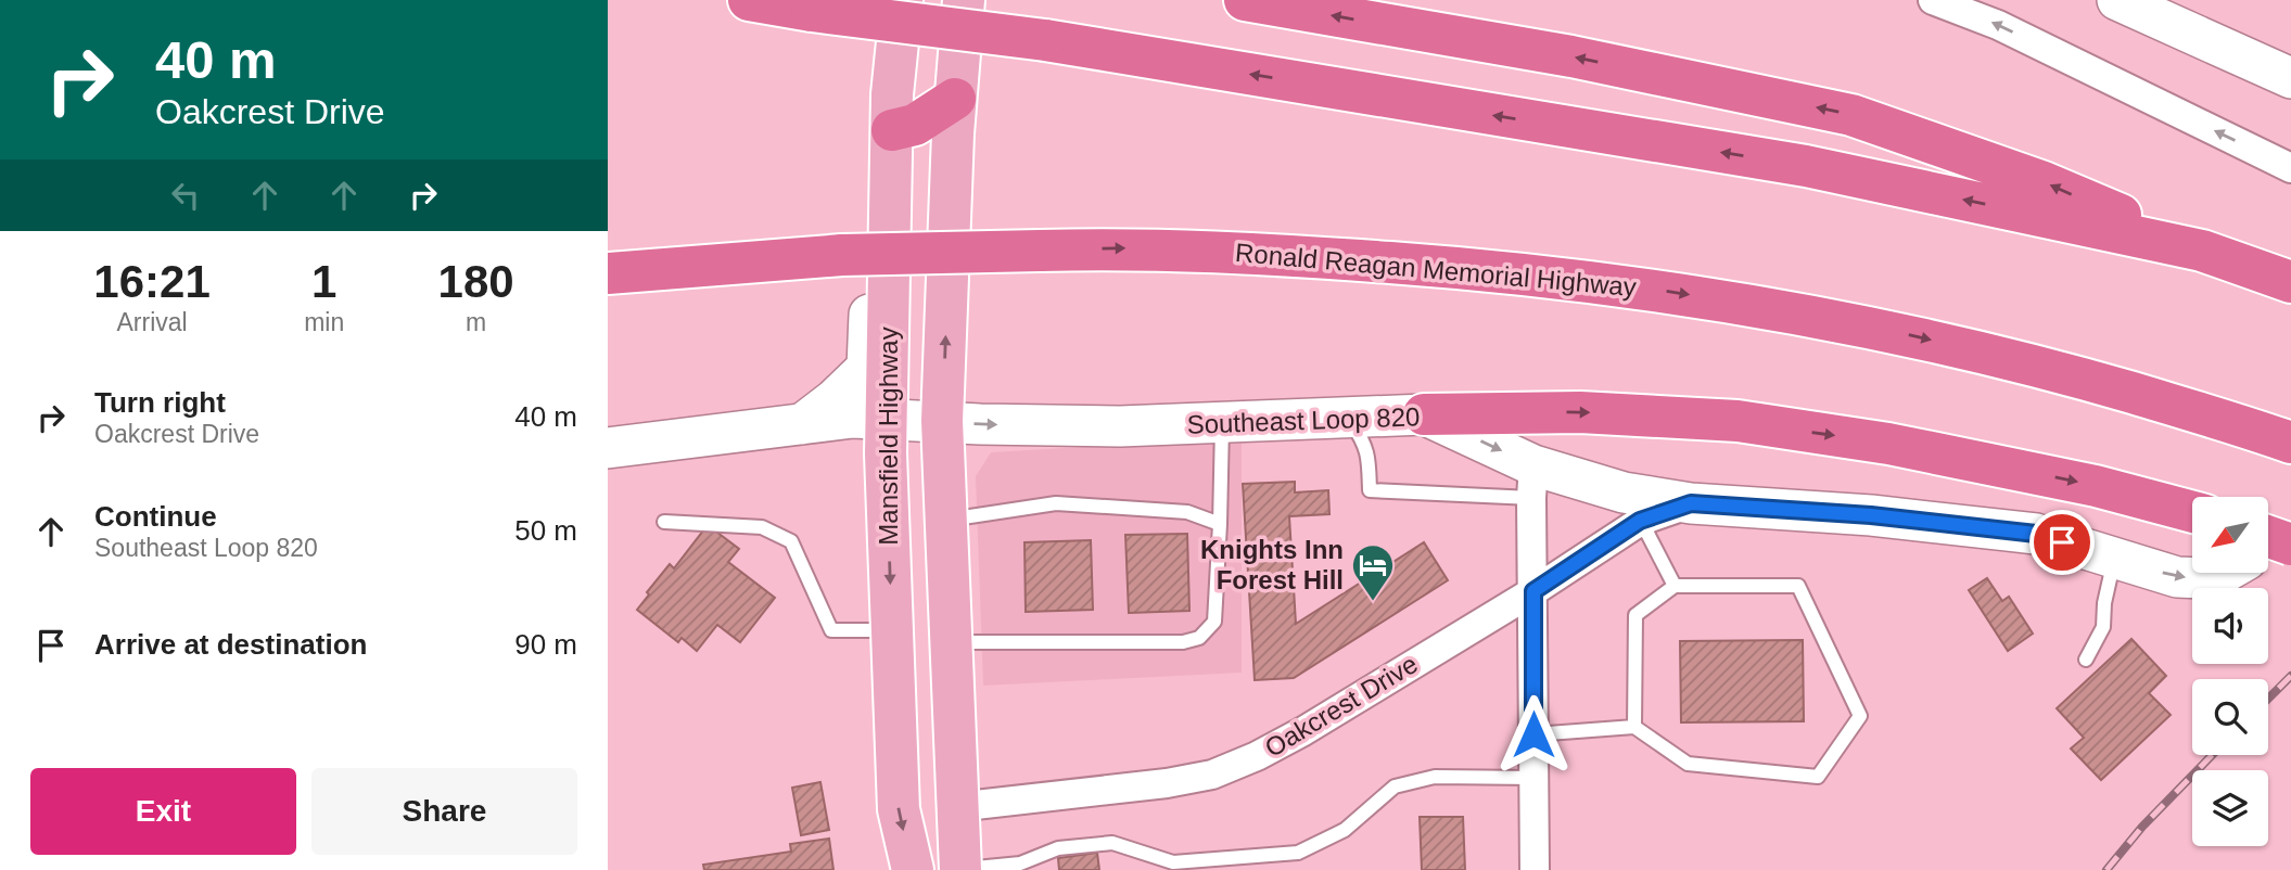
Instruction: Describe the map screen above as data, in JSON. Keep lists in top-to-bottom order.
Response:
{
  "streets": {
    "highway": ["Ronald Reagan Memorial Highway"],
    "main road": ["Southeast Loop 820", "Mansfield Highway"],
    "street": ["Oakcrest Drive"]
  },
  "crossings": [
    ["Southeast Loop 820", "Mansfield Highway"],
    ["Southeast Loop 820", "Oakcrest Drive"],
    ["Mansfield Highway", "Oakcrest Drive"]
  ],
  "places": {
    "hotel": ["Knights Inn Forest Hill"]
  },
  "north": "bottom left",
  "page": {
    "turn": ["40 m", "Oakcrest Drive"],
    "eta": [
      "16:21",
      "Arrival",
      "1",
      "min",
      "180",
      "m"
    ],
    "list": [
      {
        "name": "Turn right",
        "note": "Oakcrest Drive",
        "value": "40 m"
      },
      {
        "name": "Continue",
        "note": "Southeast Loop 820",
        "value": "50 m"
      },
      {
        "name": "Arrive at destination",
        "value": "90 m"
      }
    ],
    "buttons": ["Exit", "Share"]
  }
}
